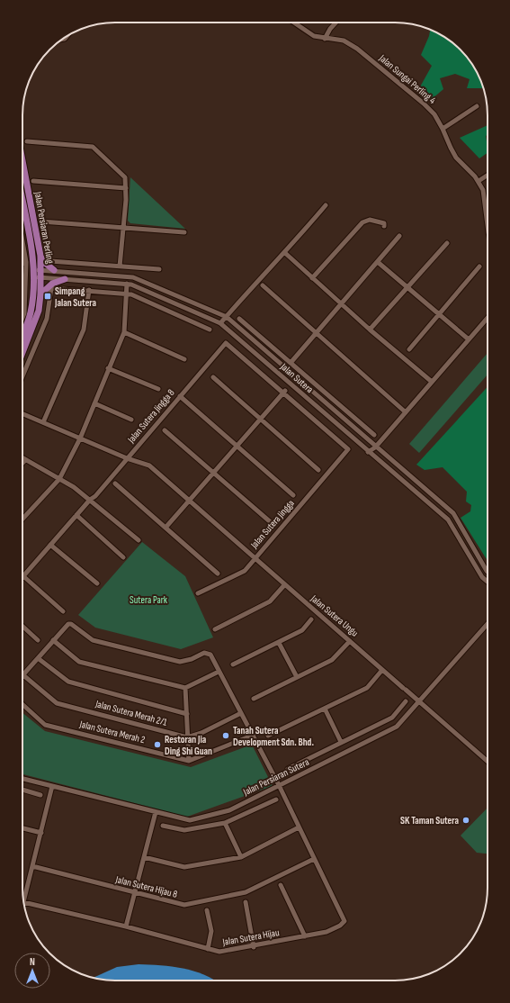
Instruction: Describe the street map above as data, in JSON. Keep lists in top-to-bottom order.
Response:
{
  "streets": {
    "main road": ["Jalan Persiaran Perling"],
    "street": [
      "Jalan Sungai Perling 4",
      "Jalan Sutera",
      "Jalan Sutera Jingga 8",
      "Jalan Sutera Jingga",
      "Jalan Sutera Ungu",
      "Jalan Sutera Merah 2/1",
      "Jalan Sutera Merah 2",
      "Jalan Persiaran Sutera",
      "Jalan Sutera Hijau 8",
      "Jalan Sutera Hijau"
    ]
  },
  "crossings": [
    ["Jalan Persiaran Perling", "Jalan Sutera"],
    ["Jalan Sutera", "Jalan Sutera Jingga 8"],
    ["Jalan Sutera", "Jalan Sutera Jingga"],
    ["Jalan Sutera Jingga 8", "Jalan Sutera Jingga"],
    ["Jalan Sutera Jingga 8", "Jalan Sutera Ungu"],
    ["Jalan Sutera Jingga", "Jalan Sutera Ungu"],
    ["Jalan Sutera Ungu", "Jalan Persiaran Sutera"],
    ["Jalan Persiaran Sutera", "Jalan Sutera Hijau"],
    ["Jalan Sutera Hijau 8", "Jalan Sutera Hijau"]
  ],
  "parks": ["Sutera Park"],
  "places": {
    "transit": ["Simpang Jalan Sutera"],
    "other": ["Tanah Sutera Development Sdn. Bhd.", "Restoran Jia Ding Shi Guan", "SK Taman Sutera"]
  },
  "north": "top"
}
